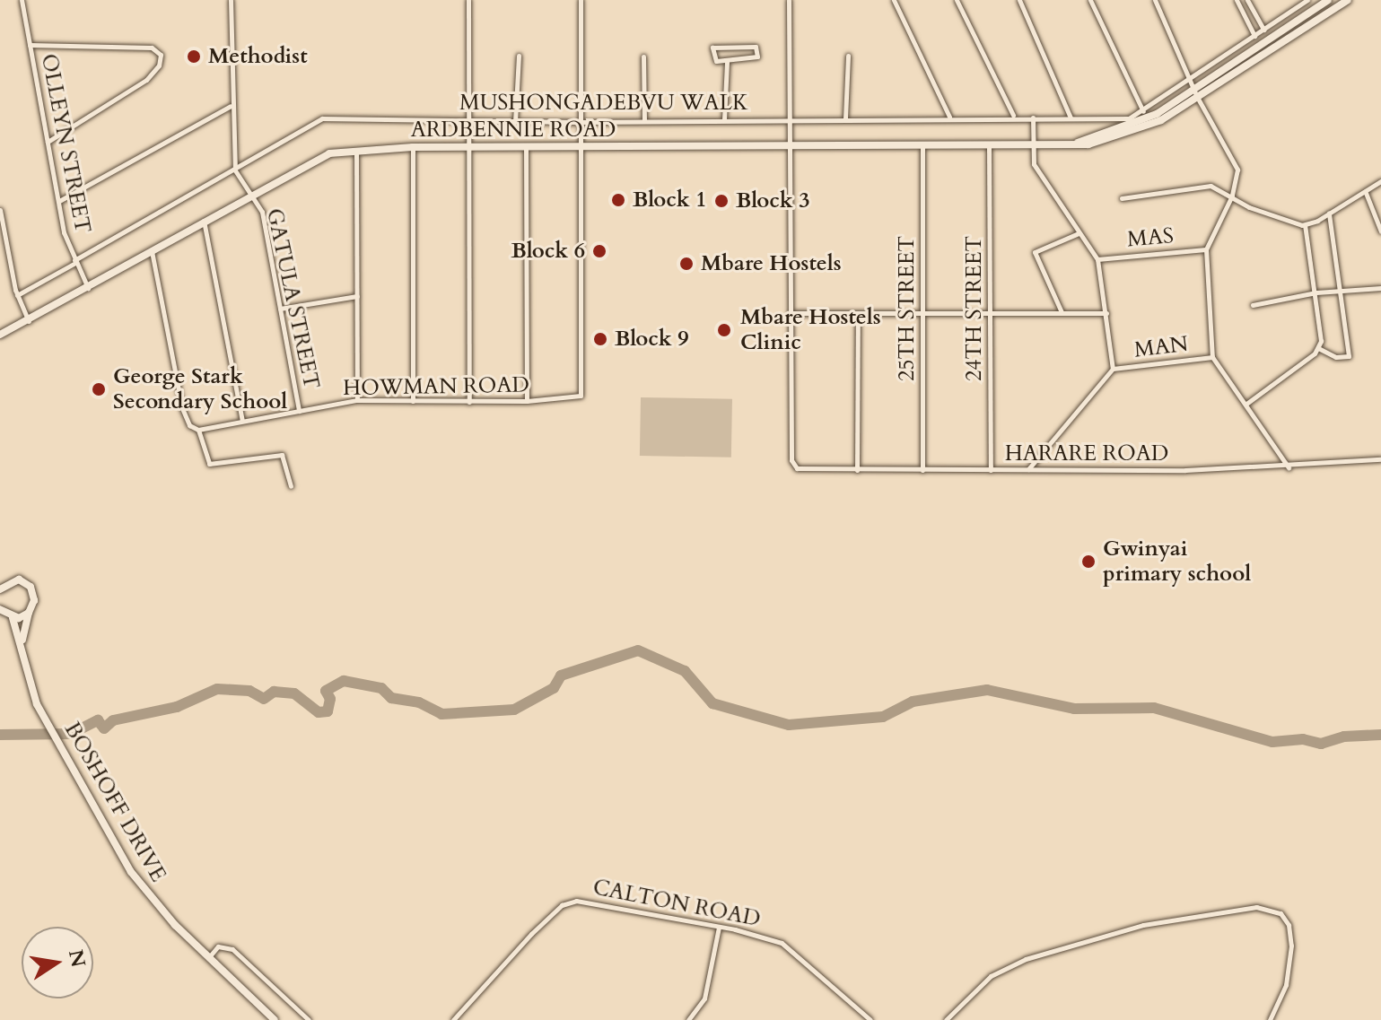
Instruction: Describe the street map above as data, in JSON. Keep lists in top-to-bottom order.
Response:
{
  "streets": {
    "main road": ["ARDBENNIE ROAD", "BOSHOFF DRIVE"],
    "street": [
      "MUSHONGADEBVU WALK",
      "OLLEYN STREET",
      "MAS",
      "GATULA STREET",
      "25TH STREET",
      "24TH STREET",
      "MAN",
      "HOWMAN ROAD",
      "HARARE ROAD",
      "CALTON ROAD"
    ]
  },
  "crossings": [
    ["MUSHONGADEBVU WALK", "OLLEYN STREET"],
    ["MUSHONGADEBVU WALK", "GATULA STREET"],
    ["ARDBENNIE ROAD", "OLLEYN STREET"],
    ["ARDBENNIE ROAD", "GATULA STREET"],
    ["ARDBENNIE ROAD", "25TH STREET"],
    ["ARDBENNIE ROAD", "24TH STREET"],
    ["ARDBENNIE ROAD", "HOWMAN ROAD"],
    ["GATULA STREET", "HOWMAN ROAD"],
    ["25TH STREET", "HARARE ROAD"],
    ["24TH STREET", "HARARE ROAD"]
  ],
  "places": [
    "Methodist",
    "Block 1",
    "Block 3",
    "Block 6",
    "Mbare Hostels",
    "Mbare Hostels Clinic",
    "Block 9",
    "George Stark Secondary School",
    "Gwinyai primary school"
  ],
  "north": "right"
}
